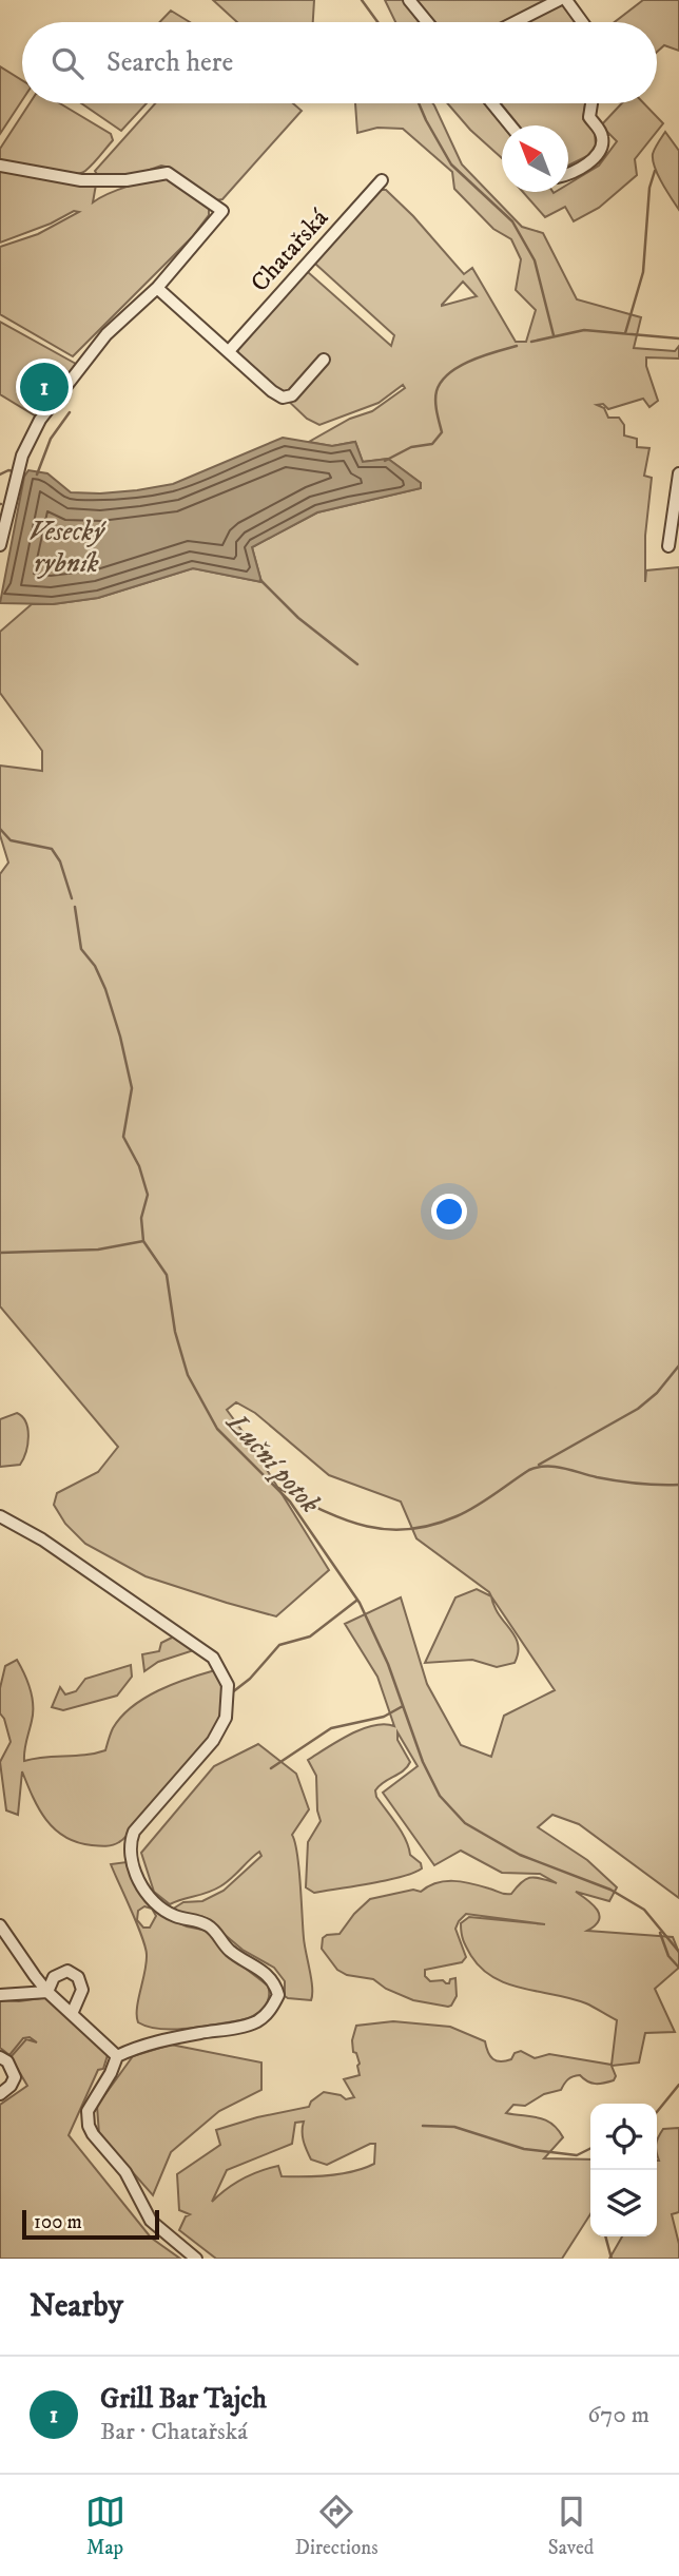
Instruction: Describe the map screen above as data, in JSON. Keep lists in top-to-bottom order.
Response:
{
  "streets": {
    "street": ["Chatařská"]
  },
  "water": ["Vesecký rybník", "Luční potok"],
  "scale_bar": "100 m",
  "north": "top left",
  "page": {
    "search": "Search here",
    "pins": "1",
    "scale": "100 m",
    "heading": "Nearby",
    "list": [
      {
        "mark": "1",
        "name": "Grill Bar Tajch",
        "note": "Bar · Chatařská",
        "value": "670 m"
      }
    ],
    "nav": ["Map", "Directions", "Saved"]
  }
}
